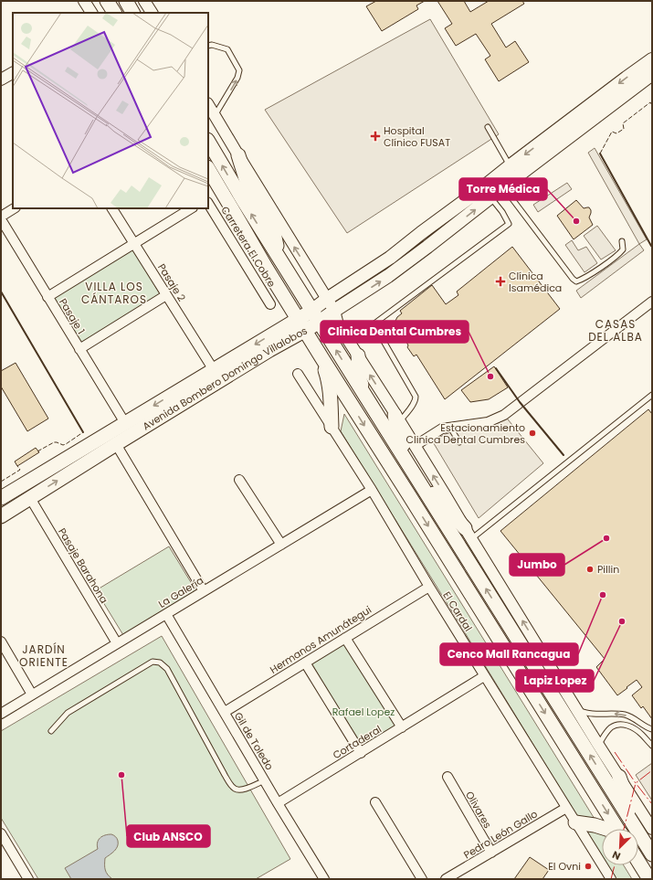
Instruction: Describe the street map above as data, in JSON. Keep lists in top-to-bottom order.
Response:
{
  "streets": {
    "main road": ["Avenida Bombero Domingo Villalobos"],
    "street": [
      "Carretera El Cobre",
      "Pasaje 2",
      "Pasaje 1",
      "Pasaje Barahona",
      "La Galería",
      "El Cardal",
      "Hermanos Amunátegui",
      "Gil de Toledo",
      "Cortaderal",
      "Olivares",
      "Pedro León Gallo"
    ]
  },
  "crossings": [
    ["Pasaje 2", "Avenida Bombero Domingo Villalobos"],
    ["Pasaje 1", "Avenida Bombero Domingo Villalobos"],
    ["Avenida Bombero Domingo Villalobos", "Pasaje Barahona"],
    ["Pasaje Barahona", "La Galería"],
    ["La Galería", "El Cardal"],
    ["La Galería", "Gil de Toledo"],
    ["El Cardal", "Hermanos Amunátegui"],
    ["El Cardal", "Cortaderal"],
    ["El Cardal", "Pedro León Gallo"],
    ["Hermanos Amunátegui", "Gil de Toledo"],
    ["Gil de Toledo", "Cortaderal"],
    ["Olivares", "Pedro León Gallo"]
  ],
  "districts": ["VILLA LOS CÁNTAROS", "CASAS DEL ALBA", "JARDÍN ORIENTE"],
  "parks": ["Rafael Lopez"],
  "places": {
    "health": ["Hospital Clínico FUSAT", "Clínica Isamédica"],
    "other": [
      "Torre Médica",
      "Clinica Dental Cumbres",
      "Estacionamiento Clinica Dental Cumbres",
      "Jumbo",
      "Pillin",
      "Cenco Mall Rancagua",
      "Lapiz Lopez",
      "Club ANSCO",
      "El Ovni"
    ]
  },
  "north": "bottom left"
}
